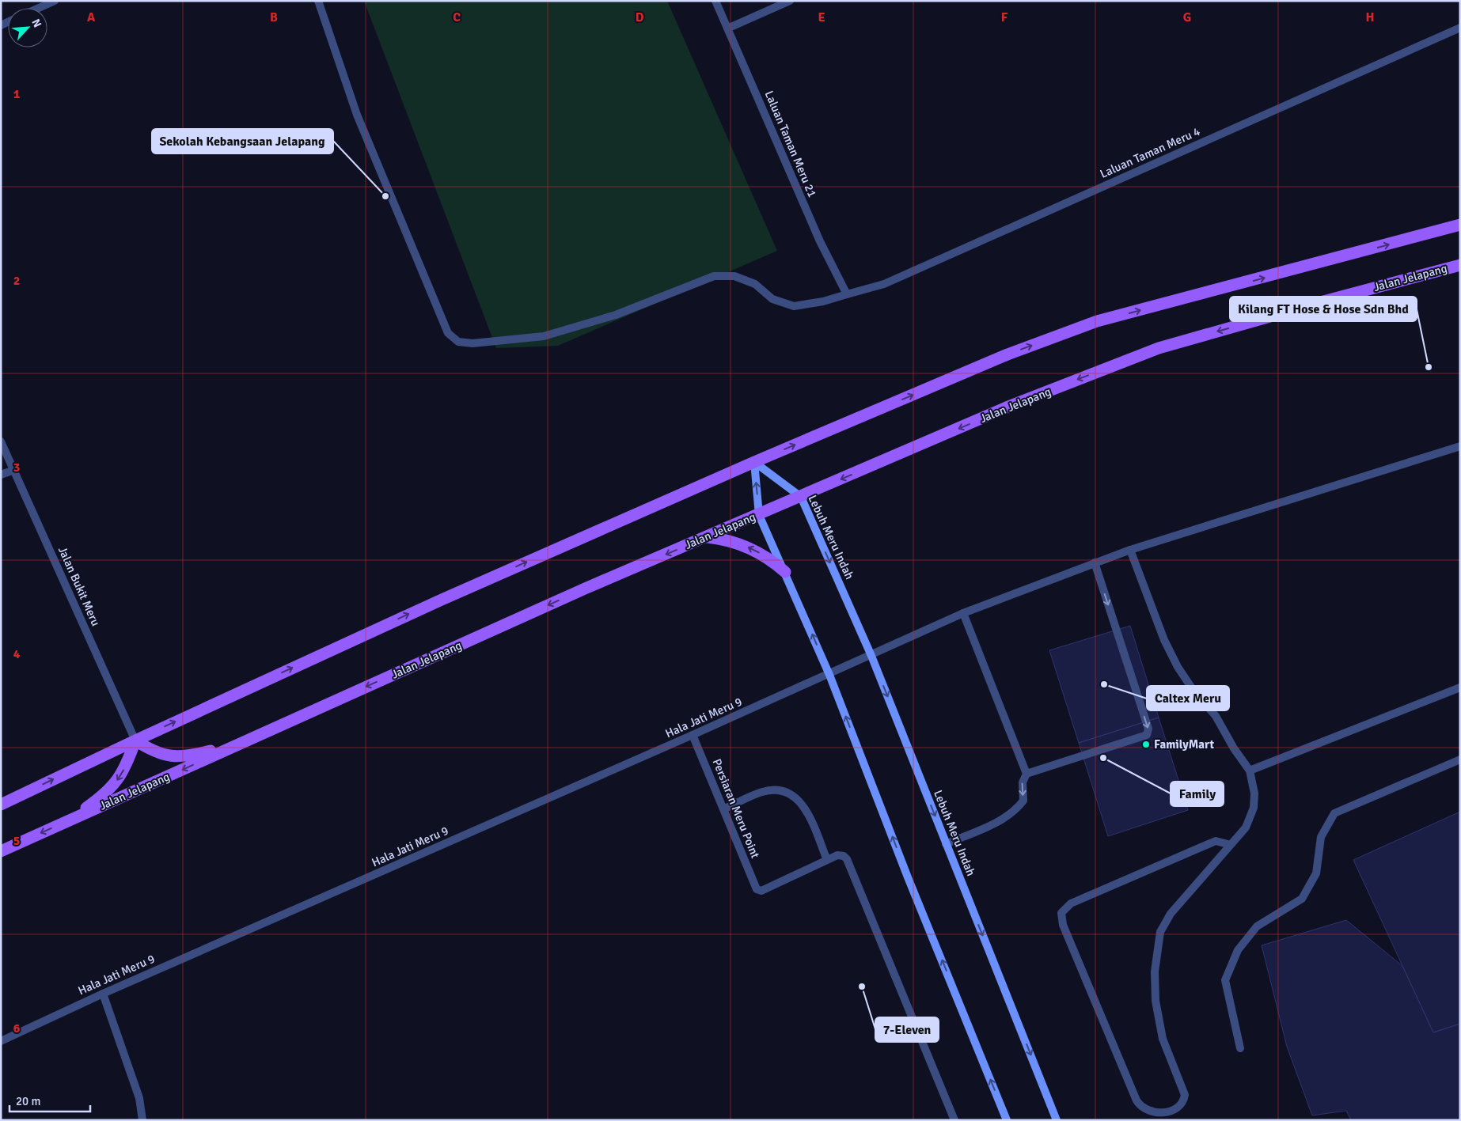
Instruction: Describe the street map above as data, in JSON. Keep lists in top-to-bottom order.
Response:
{
  "streets": {
    "main road": ["Jalan Jelapang", "Lebuh Meru Indah"],
    "street": [
      "Laluan Taman Meru 21",
      "Laluan Taman Meru 4",
      "Jalan Bukit Meru",
      "Hala Jati Meru 9",
      "Persiaran Meru Point"
    ]
  },
  "crossings": [
    ["Laluan Taman Meru 21", "Laluan Taman Meru 4"],
    ["Jalan Jelapang", "Lebuh Meru Indah"],
    ["Lebuh Meru Indah", "Hala Jati Meru 9"],
    ["Hala Jati Meru 9", "Persiaran Meru Point"]
  ],
  "places": [
    "Sekolah Kebangsaan Jelapang",
    "Kilang FT Hose & Hose Sdn Bhd",
    "Caltex Meru",
    "FamilyMart",
    "Family",
    "7-Eleven"
  ],
  "scale_bar": "20 m",
  "north": "top right",
  "grid": {
    "columns": [
      "A",
      "B",
      "C",
      "D",
      "E",
      "F",
      "G",
      "H"
    ],
    "rows": [
      "1",
      "2",
      "3",
      "4",
      "5",
      "6"
    ]
  }
}
